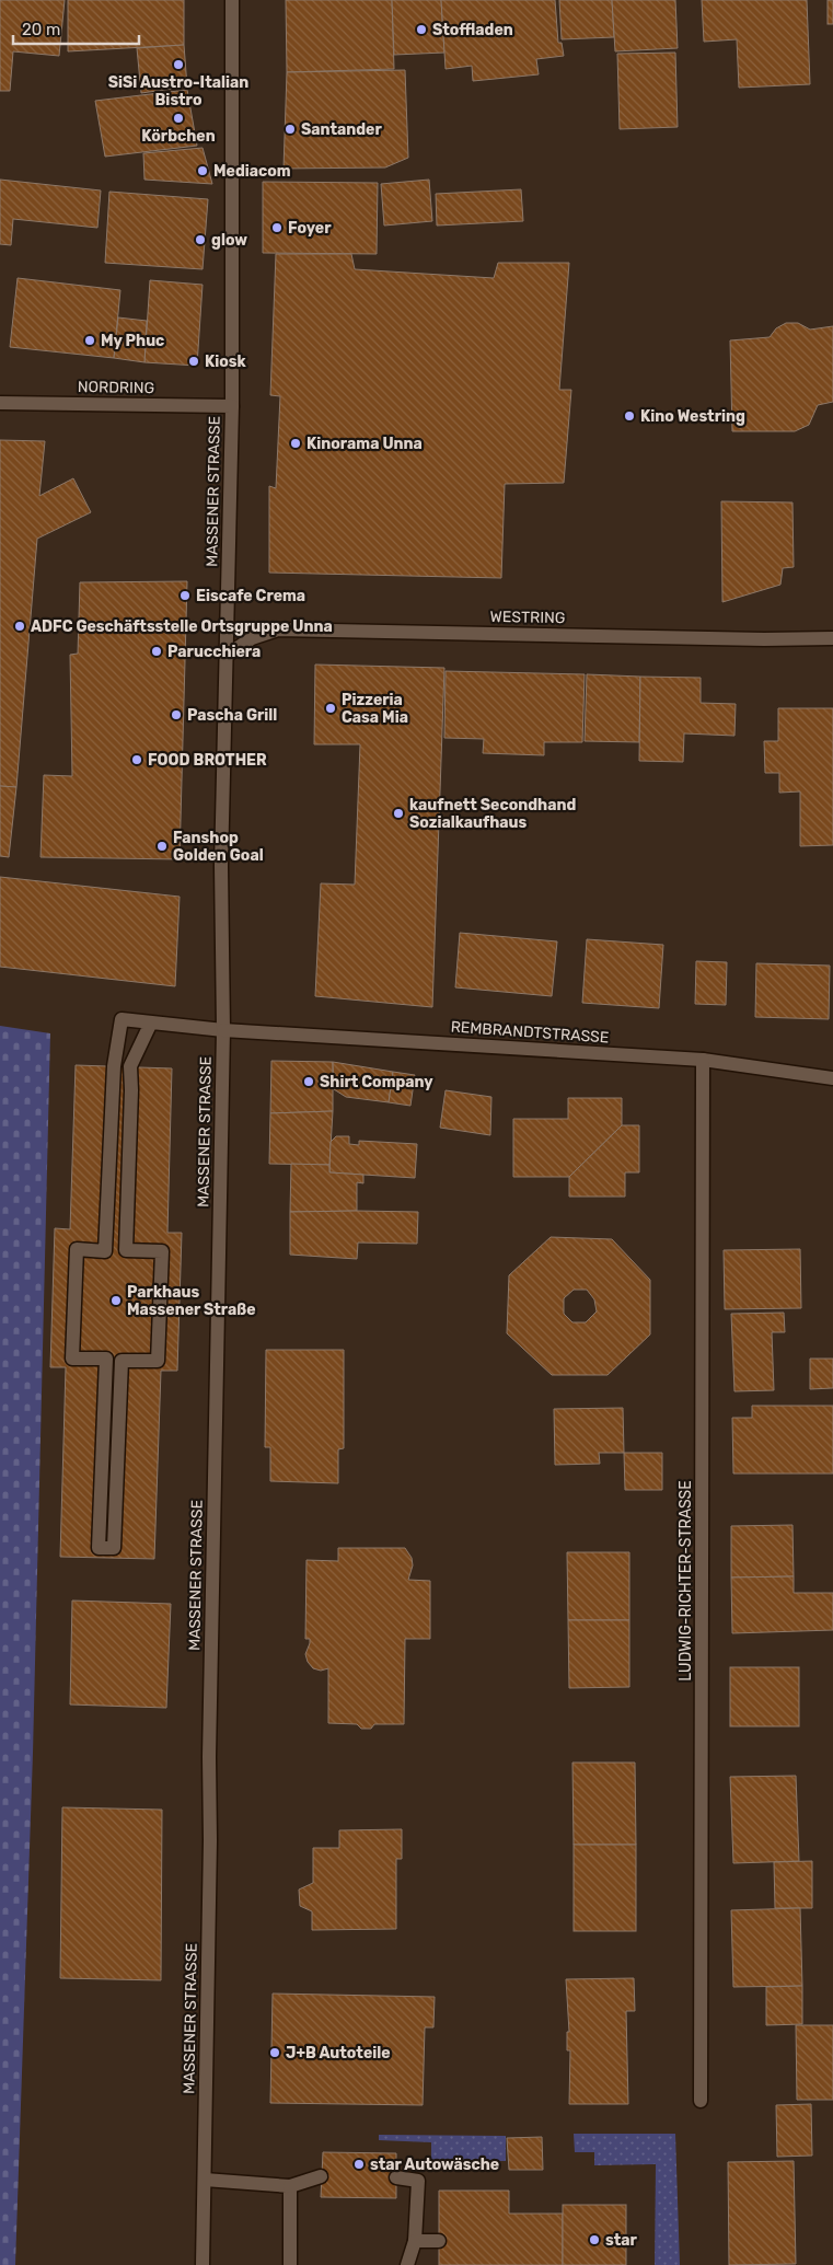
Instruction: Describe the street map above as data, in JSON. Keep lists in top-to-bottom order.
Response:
{
  "streets": {
    "street": [
      "NORDRING",
      "MASSENER STRASSE",
      "WESTRING",
      "REMBRANDTSTRASSE",
      "LUDWIG-RICHTER-STRASSE"
    ]
  },
  "crossings": [
    ["NORDRING", "MASSENER STRASSE"],
    ["MASSENER STRASSE", "WESTRING"],
    ["MASSENER STRASSE", "REMBRANDTSTRASSE"],
    ["REMBRANDTSTRASSE", "LUDWIG-RICHTER-STRASSE"]
  ],
  "places": [
    "Stoffladen",
    "SiSi Austro-Italian Bistro",
    "Körbchen",
    "Santander",
    "Mediacom",
    "Foyer",
    "glow",
    "My Phuc",
    "Kiosk",
    "Kino Westring",
    "Kinorama Unna",
    "Eiscafe Crema",
    "ADFC Geschäftsstelle Ortsgruppe Unna",
    "Parucchiera",
    "Pizzeria Casa Mia",
    "Pascha Grill",
    "FOOD BROTHER",
    "kaufnett Secondhand Sozialkaufhaus",
    "Fanshop Golden Goal",
    "Shirt Company",
    "Parkhaus Massener Straße",
    "J+B Autoteile",
    "star Autowäsche",
    "star"
  ],
  "scale_bar": "20 m"
}
